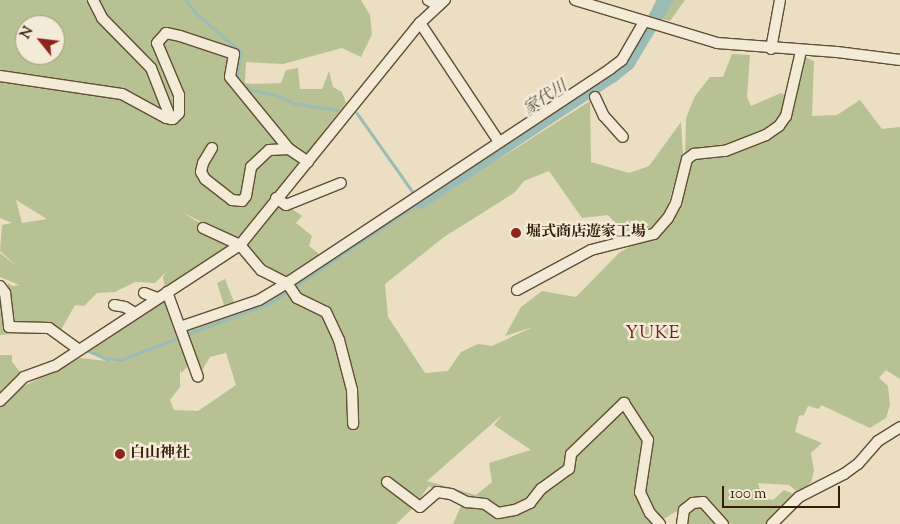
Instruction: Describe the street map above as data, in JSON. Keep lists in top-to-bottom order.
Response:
{
  "districts": ["YUKE"],
  "water": ["家代川"],
  "places": ["堀式商店遊家工場", "白山神社"],
  "scale_bar": "100 m",
  "north": "top left"
}
